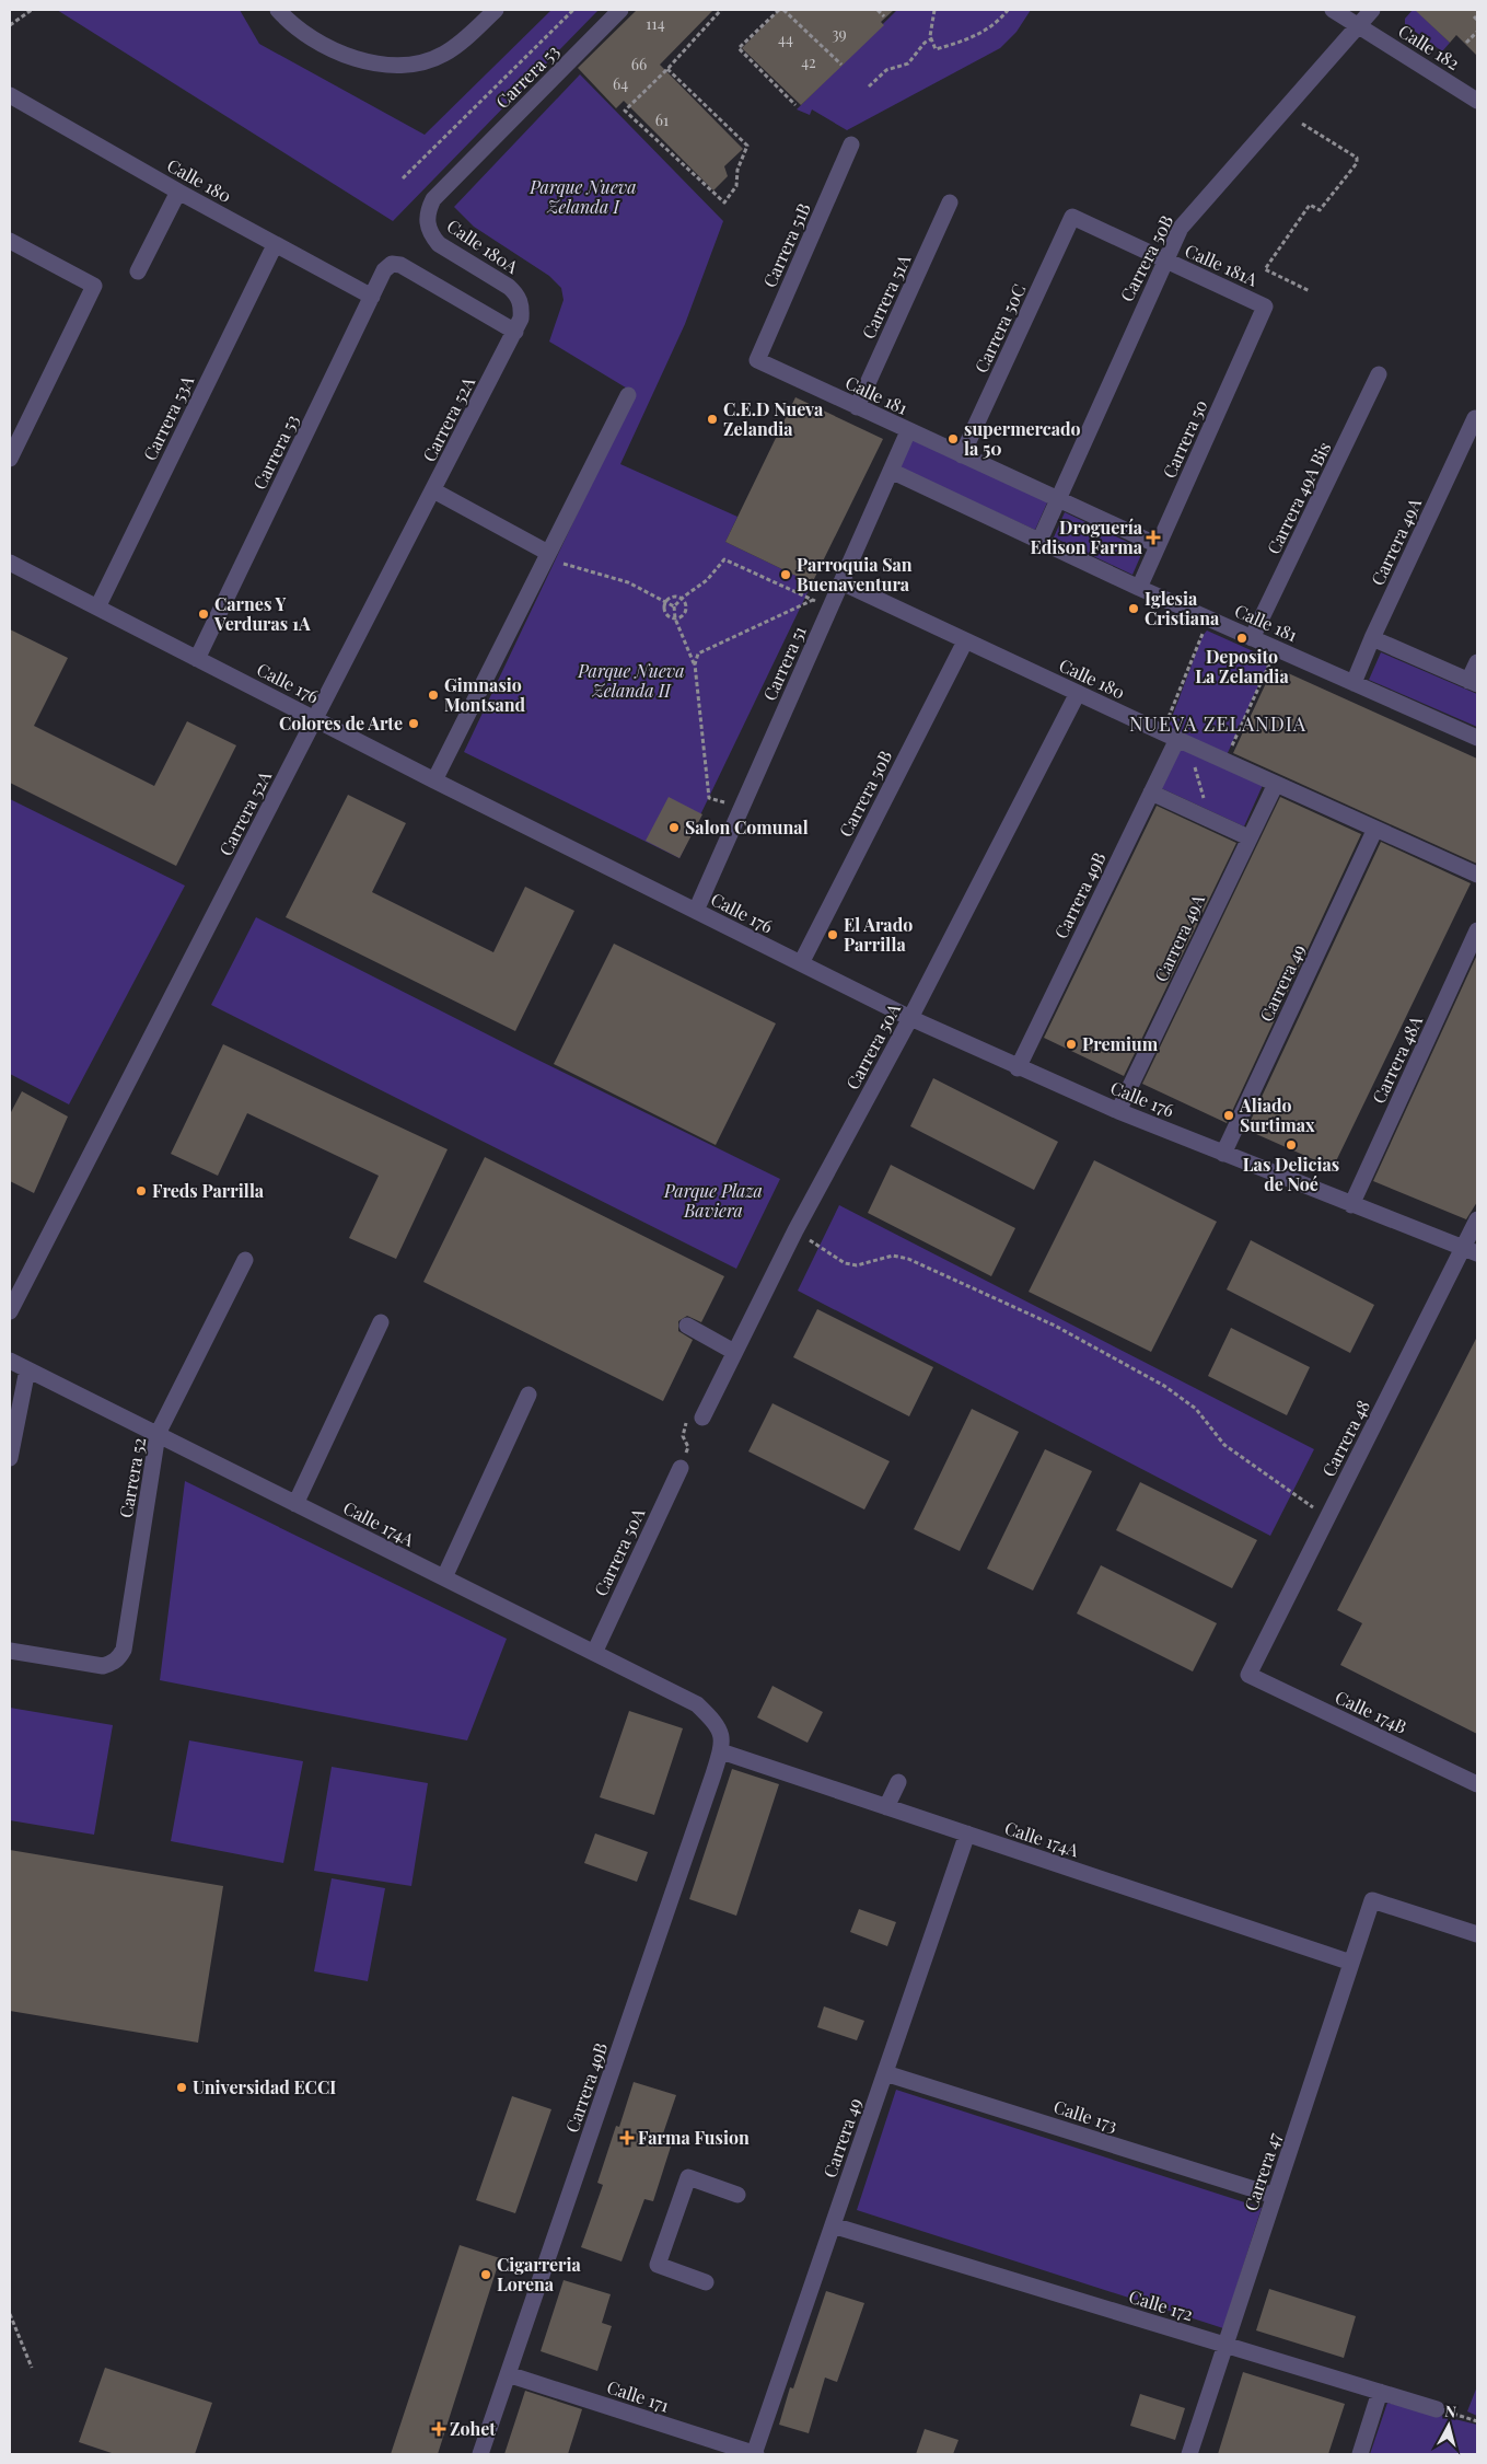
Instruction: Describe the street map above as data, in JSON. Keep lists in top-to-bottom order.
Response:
{
  "streets": {
    "street": [
      "Calle 182",
      "Carrera 53",
      "Calle 180",
      "Carrera 51B",
      "Calle 180A",
      "Carrera 50B",
      "Calle 181A",
      "Carrera 51A",
      "Carrera 50C",
      "Calle 181",
      "Carrera 53A",
      "Carrera 52A",
      "Carrera 50",
      "Carrera 49A Bis",
      "Carrera 49A",
      "Carrera 51",
      "Calle 176",
      "Carrera 49B",
      "Carrera 49",
      "Carrera 50A",
      "Carrera 48A",
      "Carrera 48",
      "Carrera 52",
      "Calle 174A",
      "Calle 174B",
      "Calle 173",
      "Carrera 47",
      "Calle 172",
      "Calle 171"
    ]
  },
  "crossings": [
    ["Calle 182", "Carrera 50B"],
    ["Carrera 53", "Calle 180"],
    ["Carrera 53", "Calle 180A"],
    ["Carrera 53", "Carrera 52A"],
    ["Carrera 53", "Calle 176"],
    ["Calle 180", "Carrera 50B"],
    ["Calle 180", "Carrera 53A"],
    ["Calle 180", "Carrera 49A"],
    ["Calle 180", "Carrera 51"],
    ["Calle 180", "Carrera 49B"],
    ["Calle 180", "Carrera 49"],
    ["Calle 180", "Carrera 50A"],
    ["Carrera 51B", "Calle 181"],
    ["Calle 180A", "Carrera 52A"],
    ["Carrera 50B", "Calle 181A"],
    ["Carrera 50B", "Calle 181"],
    ["Carrera 50B", "Calle 176"],
    ["Calle 181A", "Carrera 50C"],
    ["Calle 181A", "Carrera 50"],
    ["Carrera 51A", "Calle 181"],
    ["Carrera 50C", "Calle 181"],
    ["Calle 181", "Carrera 50"],
    ["Calle 181", "Carrera 49A Bis"],
    ["Calle 181", "Carrera 49A"],
    ["Calle 181", "Carrera 51"],
    ["Carrera 53A", "Calle 176"],
    ["Carrera 52A", "Calle 176"],
    ["Carrera 49A", "Calle 176"],
    ["Carrera 51", "Calle 176"],
    ["Calle 176", "Carrera 49B"],
    ["Calle 176", "Carrera 49"],
    ["Calle 176", "Carrera 50A"],
    ["Calle 176", "Carrera 48A"],
    ["Calle 176", "Carrera 48"],
    ["Carrera 49B", "Calle 174A"],
    ["Carrera 49B", "Calle 171"],
    ["Carrera 49", "Calle 174A"],
    ["Carrera 49", "Calle 173"],
    ["Carrera 49", "Calle 172"],
    ["Carrera 49", "Calle 171"],
    ["Carrera 50A", "Calle 174A"],
    ["Carrera 48", "Calle 174B"],
    ["Carrera 52", "Calle 174A"],
    ["Calle 174A", "Carrera 47"],
    ["Calle 173", "Carrera 47"],
    ["Carrera 47", "Calle 172"]
  ],
  "districts": ["NUEVA ZELANDIA"],
  "parks": ["Parque Nueva Zelanda I", "Parque Nueva Zelanda II", "Parque Plaza Baviera"],
  "places": {
    "other": [
      "C.E.D Nueva Zelandia",
      "supermercado la 50",
      "Parroquia San Buenaventura",
      "Iglesia Cristiana",
      "Carnes Y Verduras 1A",
      "Deposito La Zelandia",
      "Gimnasio Montsand",
      "Colores de Arte",
      "Salon Comunal",
      "El Arado Parrilla",
      "Premium",
      "Aliado Surtimax",
      "Las Delicias de Noé",
      "Freds Parrilla",
      "Universidad ECCI",
      "Cigarreria Lorena"
    ],
    "health": ["Droguería Edison Farma", "Farma Fusion", "Zohet"]
  },
  "house_numbers": [
    "114",
    "39",
    "44",
    "42",
    "66",
    "64",
    "61"
  ],
  "north": "top"
}
